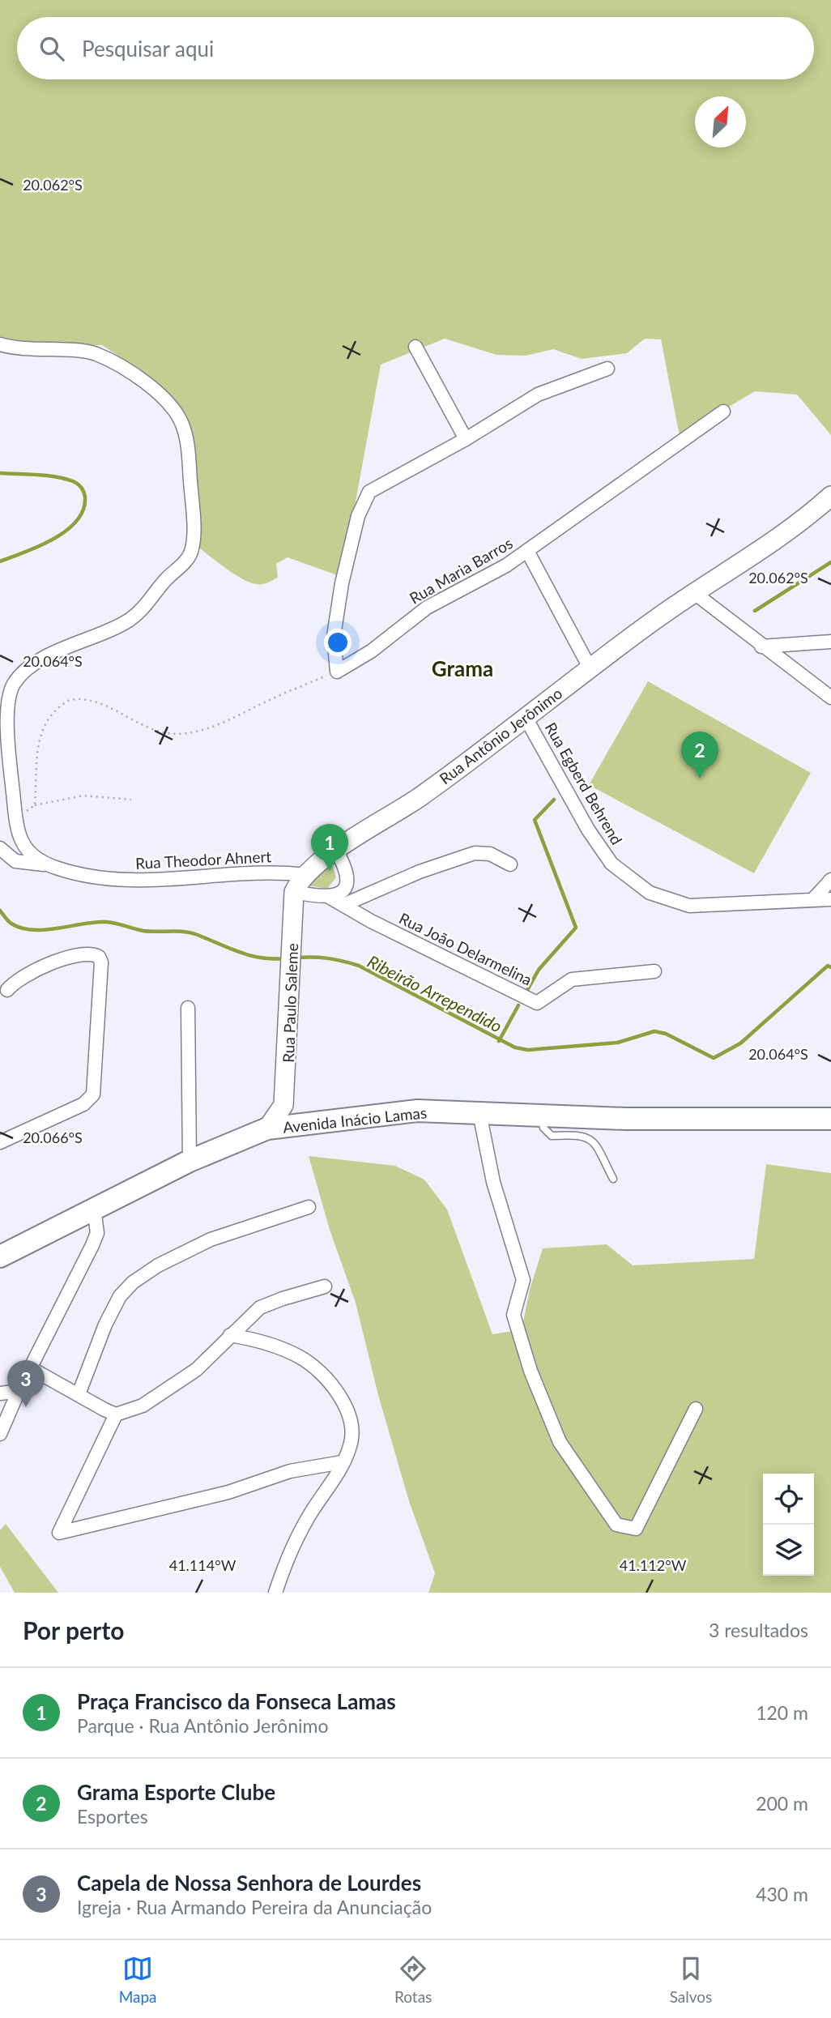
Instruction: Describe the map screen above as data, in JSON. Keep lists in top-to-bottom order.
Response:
{
  "streets": {
    "main road": ["Rua Antônio Jerônimo", "Rua Paulo Saleme", "Avenida Inácio Lamas"],
    "street": [
      "Rua Maria Barros",
      "Rua Egberd Behrend",
      "Rua Theodor Ahnert",
      "Rua João Delarmelina"
    ]
  },
  "crossings": [
    ["Rua Antônio Jerônimo", "Rua Egberd Behrend"],
    ["Rua Antônio Jerônimo", "Rua Theodor Ahnert"],
    ["Rua Paulo Saleme", "Avenida Inácio Lamas"]
  ],
  "districts": ["Grama"],
  "water": ["Ribeirão Arrependido"],
  "north": "top right",
  "page": {
    "search": "Pesquisar aqui",
    "pins": ["2", "1", "3"],
    "heading": ["Por perto", "3 resultados"],
    "list": [
      {
        "mark": "1",
        "name": "Praça Francisco da Fonseca Lamas",
        "note": "Parque · Rua Antônio Jerônimo",
        "value": "120 m"
      },
      {
        "mark": "2",
        "name": "Grama Esporte Clube",
        "note": "Esportes",
        "value": "200 m"
      },
      {
        "mark": "3",
        "name": "Capela de Nossa Senhora de Lourdes",
        "note": "Igreja · Rua Armando Pereira da Anunciação",
        "value": "430 m"
      }
    ],
    "nav": ["Mapa", "Rotas", "Salvos"]
  },
  "coordinates": [
    "20.062°S",
    "20.064°S",
    "20.066°S",
    "41.114°W",
    "41.112°W"
  ]
}
